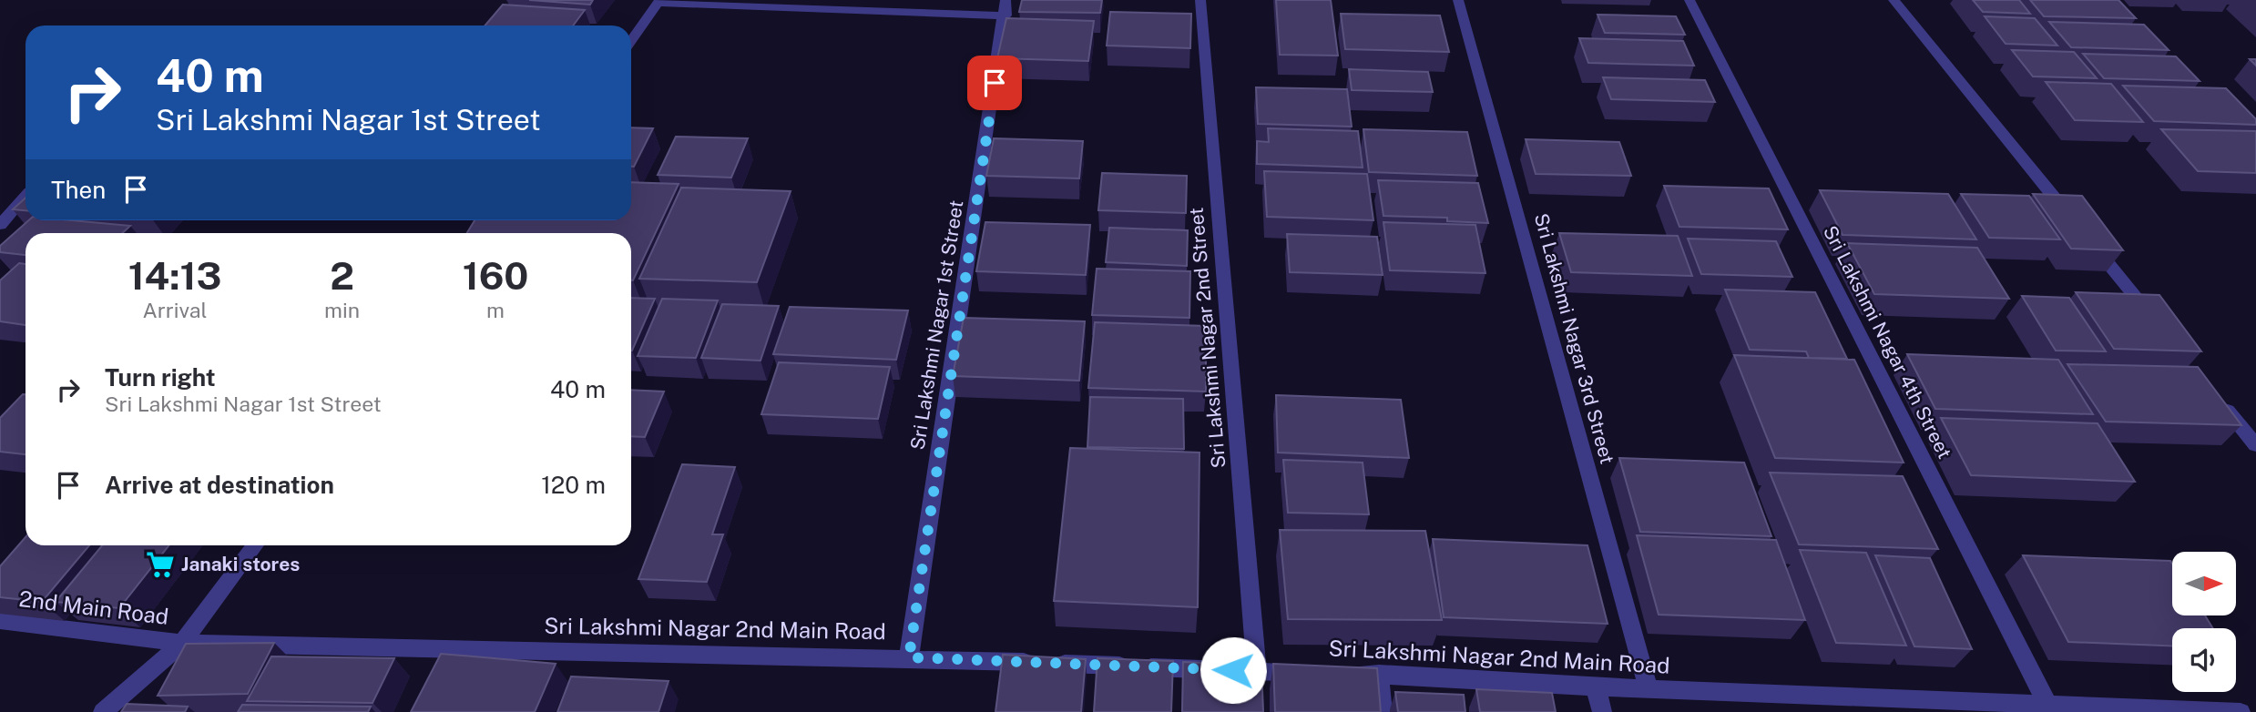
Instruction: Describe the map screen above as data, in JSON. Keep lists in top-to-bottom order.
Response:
{
  "streets": {
    "street": [
      "Sri Lakshmi Nagar 1st Street",
      "Sri Lakshmi Nagar 2nd Street",
      "Sri Lakshmi Nagar 3rd Street",
      "Sri Lakshmi Nagar 4th Street",
      "2nd Main Road",
      "Sri Lakshmi Nagar 2nd Main Road"
    ]
  },
  "crossings": [
    ["Sri Lakshmi Nagar 1st Street", "Sri Lakshmi Nagar 2nd Main Road"],
    ["Sri Lakshmi Nagar 2nd Street", "Sri Lakshmi Nagar 2nd Main Road"],
    ["Sri Lakshmi Nagar 3rd Street", "Sri Lakshmi Nagar 2nd Main Road"],
    ["Sri Lakshmi Nagar 4th Street", "Sri Lakshmi Nagar 2nd Main Road"],
    ["2nd Main Road", "Sri Lakshmi Nagar 2nd Main Road"]
  ],
  "places": {
    "supermarket": ["Janaki stores"]
  },
  "north": "right",
  "page": {
    "turn": ["40 m", "Sri Lakshmi Nagar 1st Street"],
    "then": "Then",
    "eta": [
      "14:13",
      "Arrival",
      "2",
      "min",
      "160",
      "m"
    ],
    "list": [
      {
        "name": "Turn right",
        "note": "Sri Lakshmi Nagar 1st Street",
        "value": "40 m"
      },
      {
        "name": "Arrive at destination",
        "value": "120 m"
      }
    ]
  }
}
